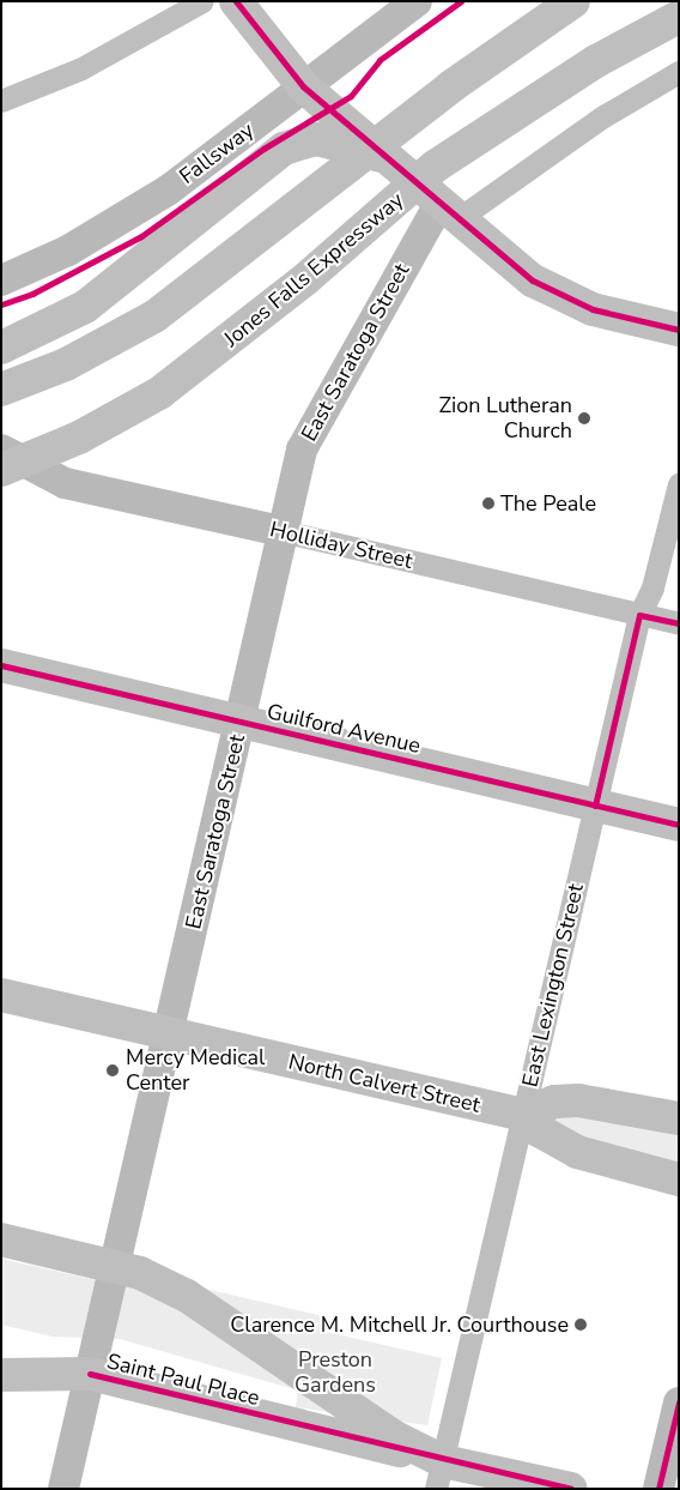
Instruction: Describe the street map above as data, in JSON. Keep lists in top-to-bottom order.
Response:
{
  "streets": {
    "main road": [
      "Fallsway",
      "Jones Falls Expressway",
      "East Saratoga Street",
      "Holliday Street",
      "Guilford Avenue",
      "North Calvert Street",
      "Saint Paul Place"
    ],
    "street": ["East Lexington Street"]
  },
  "crossings": [
    ["East Saratoga Street", "Holliday Street"],
    ["East Saratoga Street", "Guilford Avenue"],
    ["East Saratoga Street", "North Calvert Street"],
    ["East Saratoga Street", "Saint Paul Place"],
    ["Holliday Street", "East Lexington Street"],
    ["Guilford Avenue", "East Lexington Street"],
    ["East Lexington Street", "North Calvert Street"],
    ["East Lexington Street", "Saint Paul Place"]
  ],
  "parks": ["Preston Gardens"],
  "places": [
    "Zion Lutheran Church",
    "The Peale",
    "Mercy Medical Center",
    "Clarence M. Mitchell Jr. Courthouse"
  ]
}
